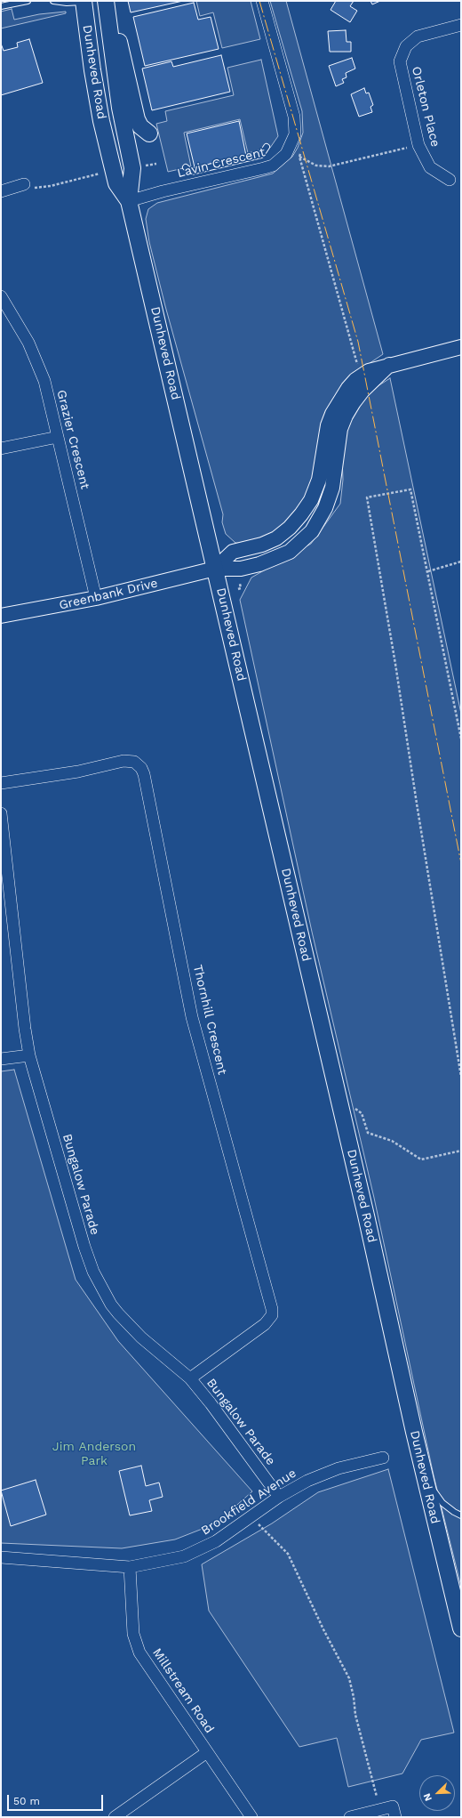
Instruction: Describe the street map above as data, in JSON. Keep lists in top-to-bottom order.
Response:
{
  "streets": {
    "main road": ["Dunheved Road"],
    "street": [
      "Orleton Place",
      "Lavin Crescent",
      "Grazier Crescent",
      "Greenbank Drive",
      "Thornhill Crescent",
      "Bungalow Parade",
      "Brookfield Avenue",
      "Millstream Road"
    ]
  },
  "crossings": [
    ["Dunheved Road", "Lavin Crescent"],
    ["Dunheved Road", "Greenbank Drive"],
    ["Grazier Crescent", "Greenbank Drive"],
    ["Thornhill Crescent", "Bungalow Parade"],
    ["Bungalow Parade", "Brookfield Avenue"],
    ["Brookfield Avenue", "Millstream Road"]
  ],
  "parks": ["Jim Anderson Park"],
  "scale_bar": "50 m",
  "north": "bottom left"
}
